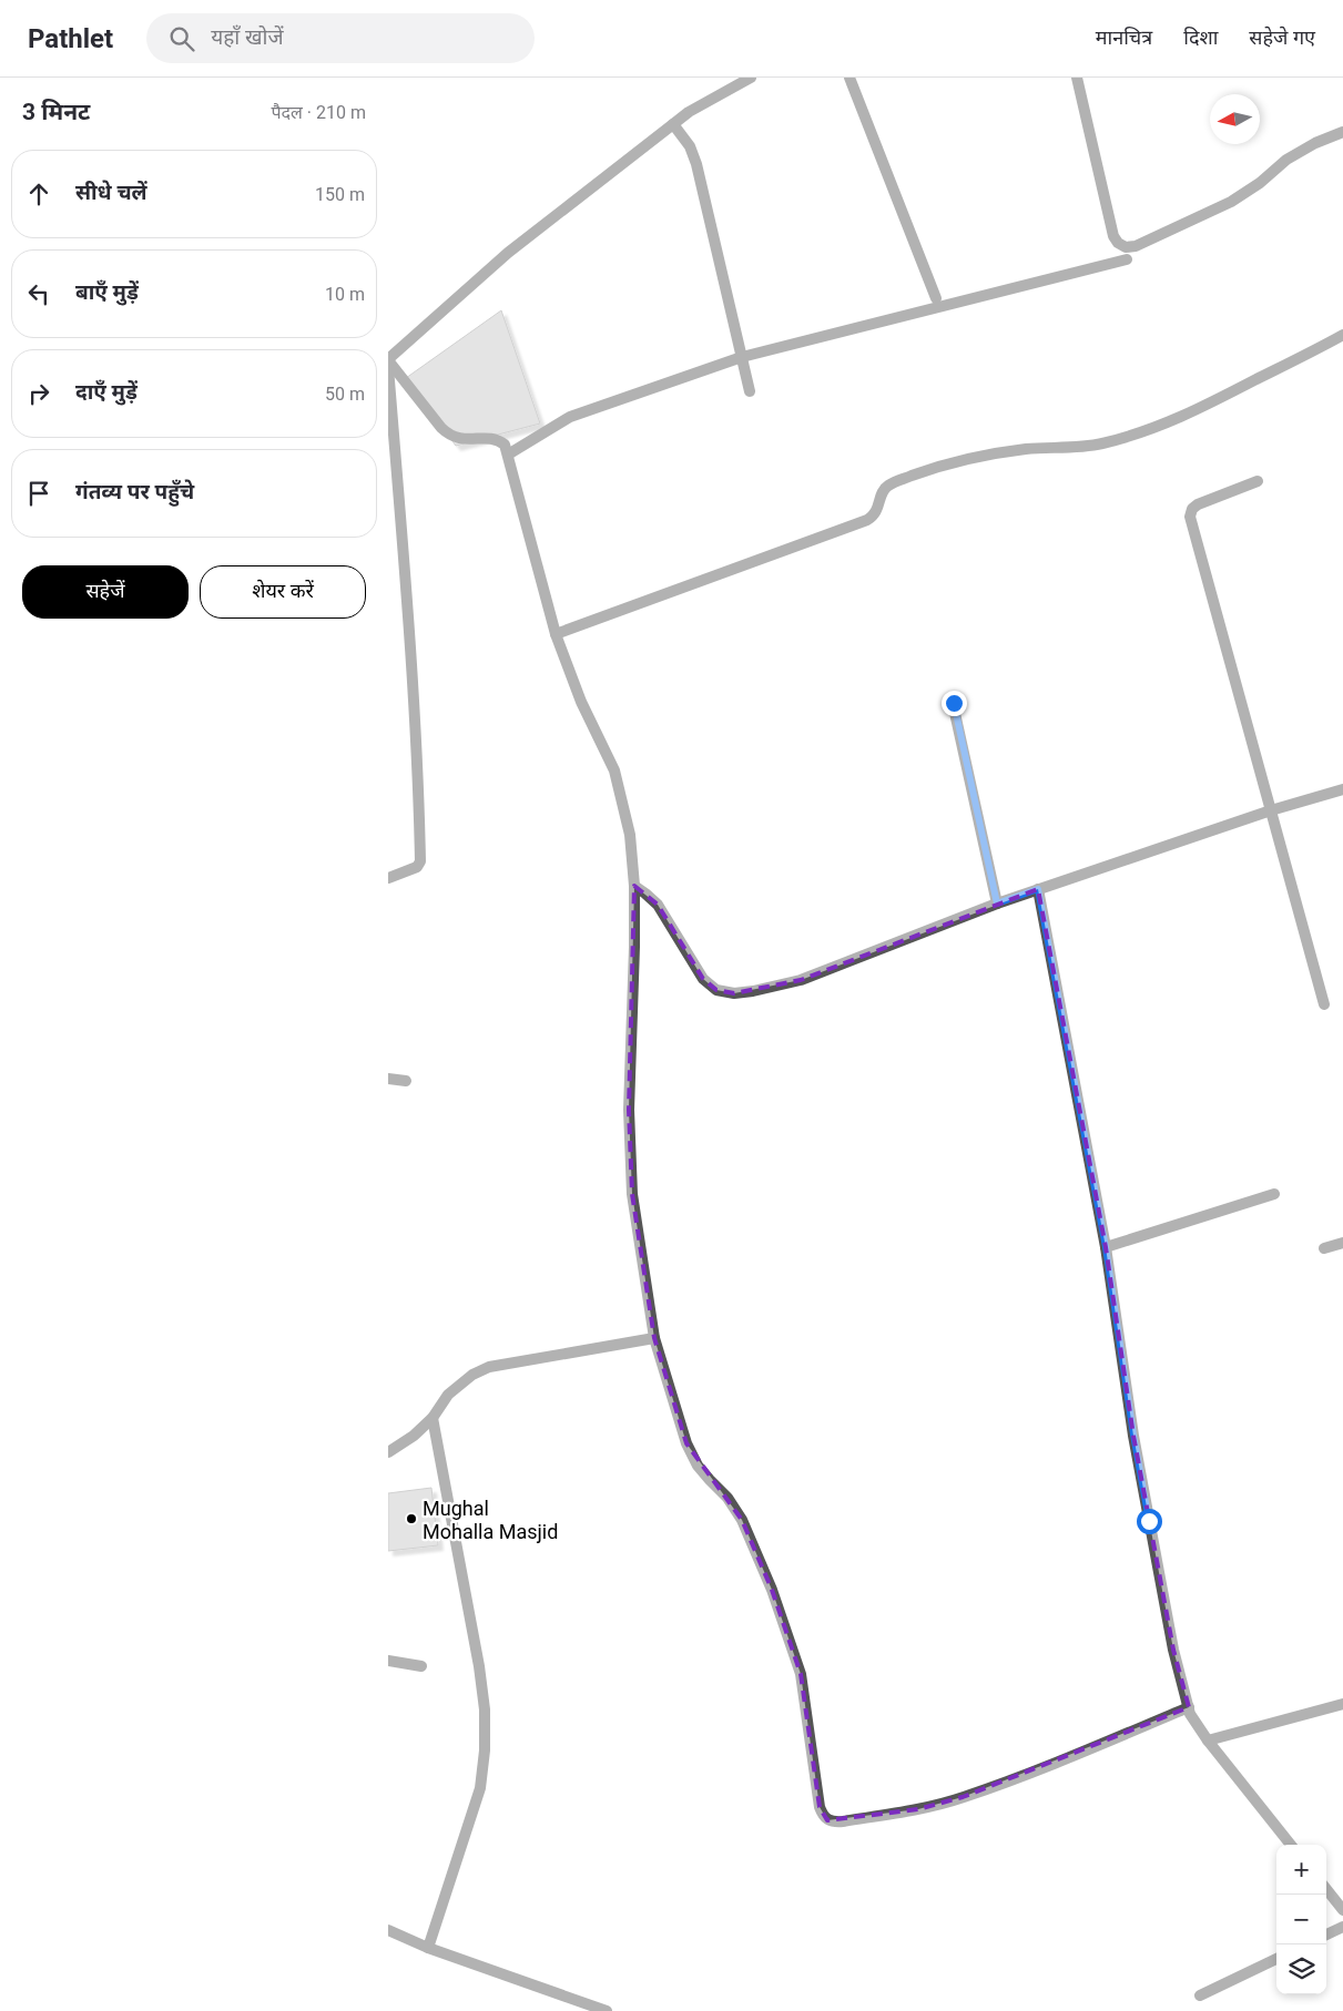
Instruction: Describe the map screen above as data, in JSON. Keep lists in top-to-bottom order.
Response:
{
  "places": ["Mughal Mohalla Masjid"],
  "north": "left",
  "page": {
    "header": "Pathlet",
    "search": "यहाँ खोजें",
    "nav": ["मानचित्र", "दिशा", "सहेजे गए"],
    "heading": ["3 मिनट", "पैदल · 210 m"],
    "list": [
      ["सीधे चलें", "150 m"],
      ["बाएँ मुड़ें", "10 m"],
      ["दाएँ मुड़ें", "50 m"],
      "गंतव्य पर पहुँचे"
    ],
    "buttons": ["सहेजें", "शेयर करें"],
    "map_buttons": ["+", "−"]
  }
}
